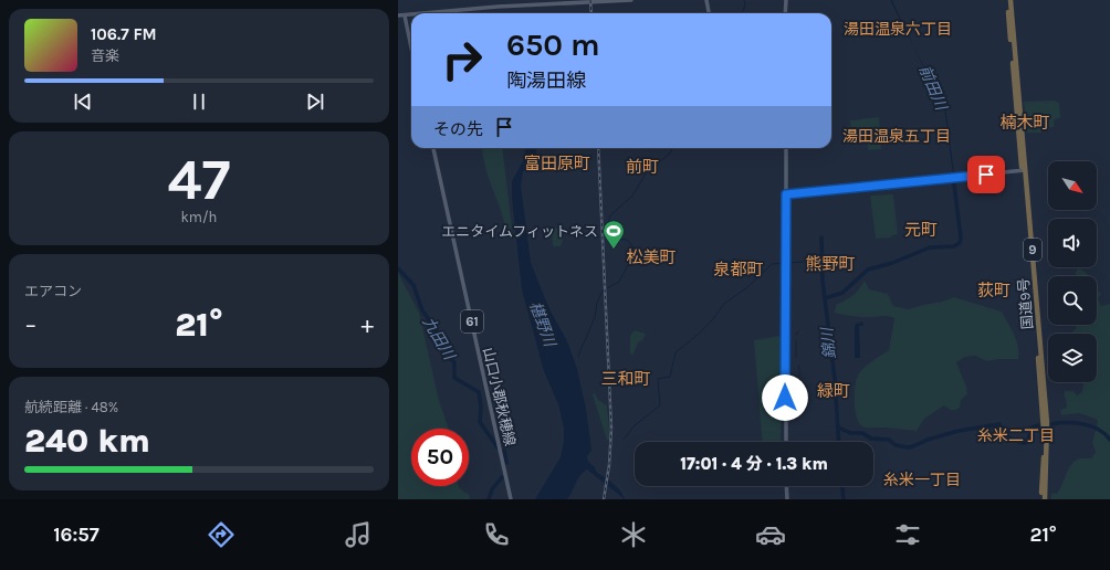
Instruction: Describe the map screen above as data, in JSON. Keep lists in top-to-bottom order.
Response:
{
  "streets": {
    "highway": ["9", "国道9号"],
    "main road": ["61", "山口小郡秋穂線"]
  },
  "districts": [
    "湯田温泉六丁目",
    "楠木町",
    "湯田温泉五丁目",
    "富田原町",
    "前町",
    "元町",
    "松美町",
    "熊野町",
    "泉都町",
    "荻町",
    "三和町",
    "緑町",
    "糸米二丁目",
    "糸米一丁目"
  ],
  "water": [
    "前田川",
    "椹野川",
    "九田川",
    "錦川"
  ],
  "places": {
    "sports": ["エニタイムフィットネス"]
  },
  "north": "bottom right",
  "page": {
    "turn": ["650 m", "陶湯田線"],
    "song": ["106.7 FM", "音楽"],
    "then": "その先",
    "tile": [
      ["47", "km/h"],
      "エアコン",
      ["航続距離 · 48%", "240 km"]
    ],
    "heat": ["−", "21°", "+"],
    "limit": "50",
    "trip": "17:01 · 4 分 · 1.3 km",
    "tabs": ["16:57", "21°"]
  }
}
